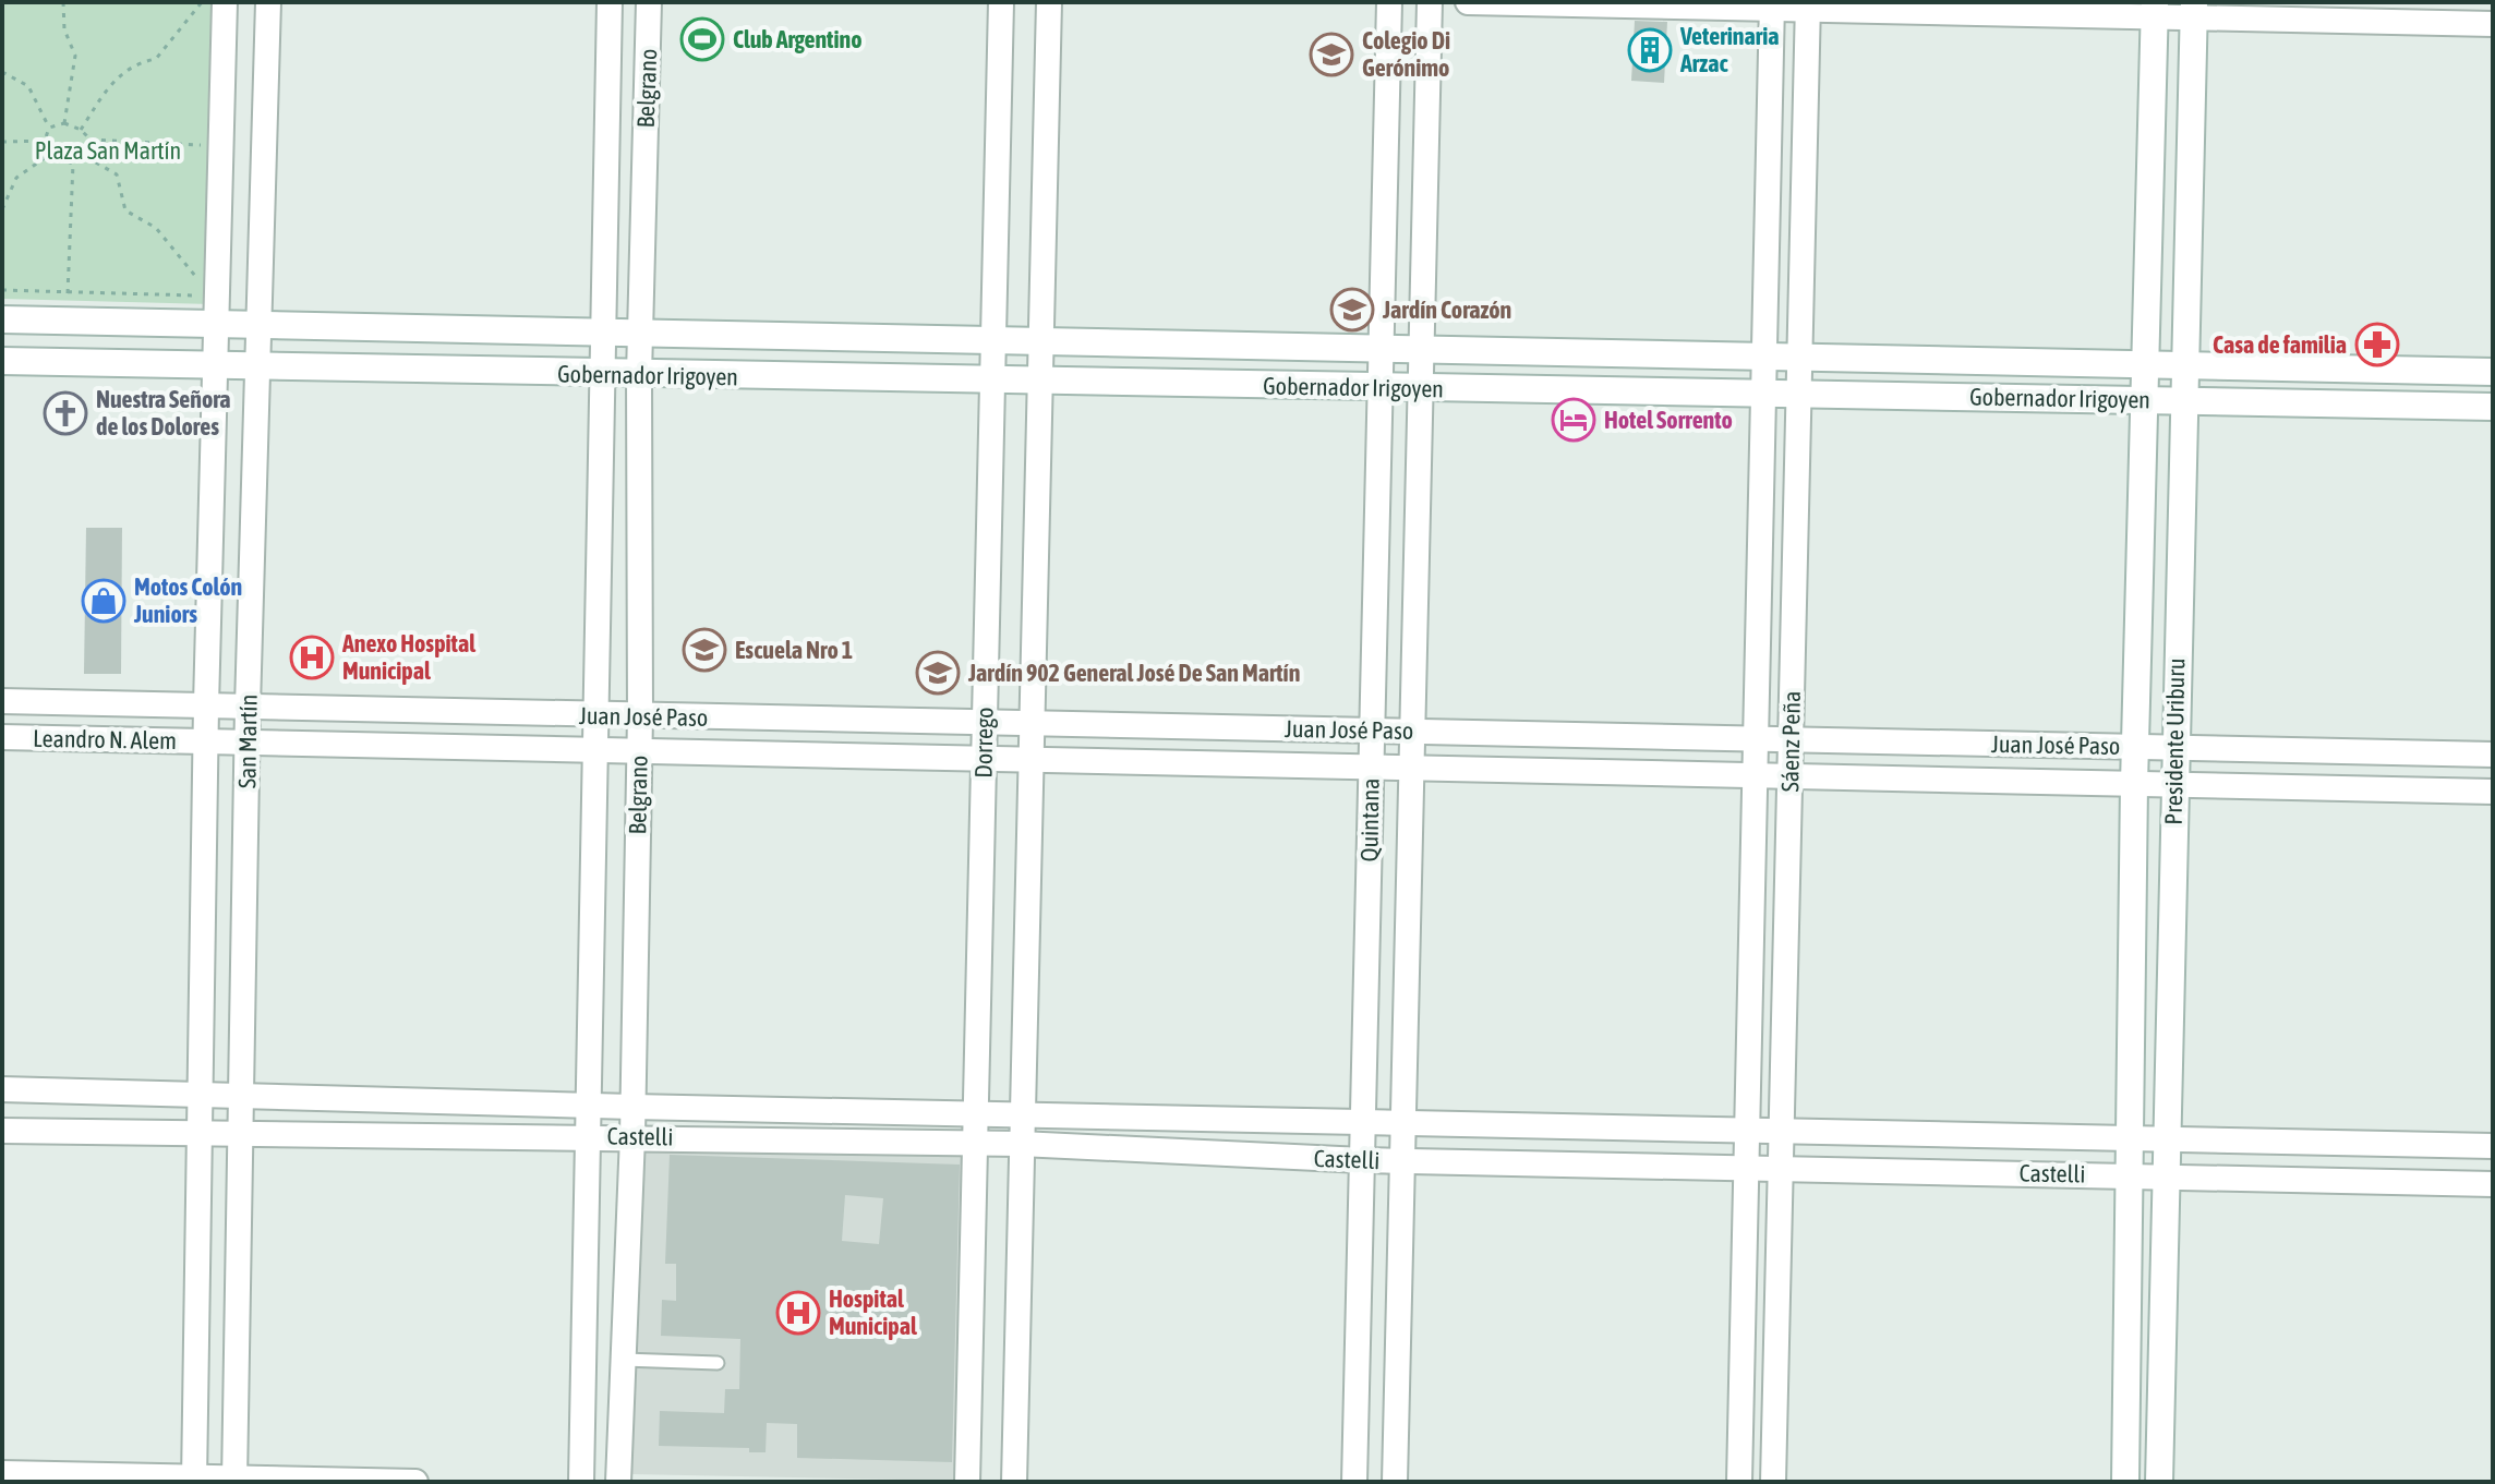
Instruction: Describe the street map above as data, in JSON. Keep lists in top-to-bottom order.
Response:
{
  "streets": {
    "street": [
      "Belgrano",
      "Gobernador Irigoyen",
      "Juan José Paso",
      "Leandro N. Alem",
      "San Martín",
      "Sáenz Peña",
      "Presidente Uriburu",
      "Dorrego",
      "Quintana",
      "Castelli"
    ]
  },
  "crossings": [
    ["Belgrano", "Gobernador Irigoyen"],
    ["Belgrano", "Juan José Paso"],
    ["Belgrano", "Castelli"],
    ["Gobernador Irigoyen", "San Martín"],
    ["Gobernador Irigoyen", "Sáenz Peña"],
    ["Gobernador Irigoyen", "Presidente Uriburu"],
    ["Gobernador Irigoyen", "Dorrego"],
    ["Gobernador Irigoyen", "Quintana"],
    ["Juan José Paso", "Leandro N. Alem"],
    ["Juan José Paso", "San Martín"],
    ["Juan José Paso", "Sáenz Peña"],
    ["Juan José Paso", "Presidente Uriburu"],
    ["Juan José Paso", "Dorrego"],
    ["Juan José Paso", "Quintana"],
    ["Leandro N. Alem", "San Martín"],
    ["San Martín", "Castelli"],
    ["Sáenz Peña", "Castelli"],
    ["Presidente Uriburu", "Castelli"],
    ["Dorrego", "Castelli"],
    ["Quintana", "Castelli"]
  ],
  "parks": ["Plaza San Martín"],
  "places": {
    "sports": ["Club Argentino"],
    "building": ["Veterinaria Arzac"],
    "school or university": [
      "Colegio Di Gerónimo",
      "Jardín Corazón",
      "Escuela Nro 1",
      "Jardín 902 General José De San Martín"
    ],
    "pharmacy": ["Casa de familia"],
    "church": ["Nuestra Señora de los Dolores"],
    "hotel": ["Hotel Sorrento"],
    "shop": ["Motos Colón Juniors"],
    "hospital": ["Anexo Hospital Municipal", "Hospital Municipal"]
  }
}
